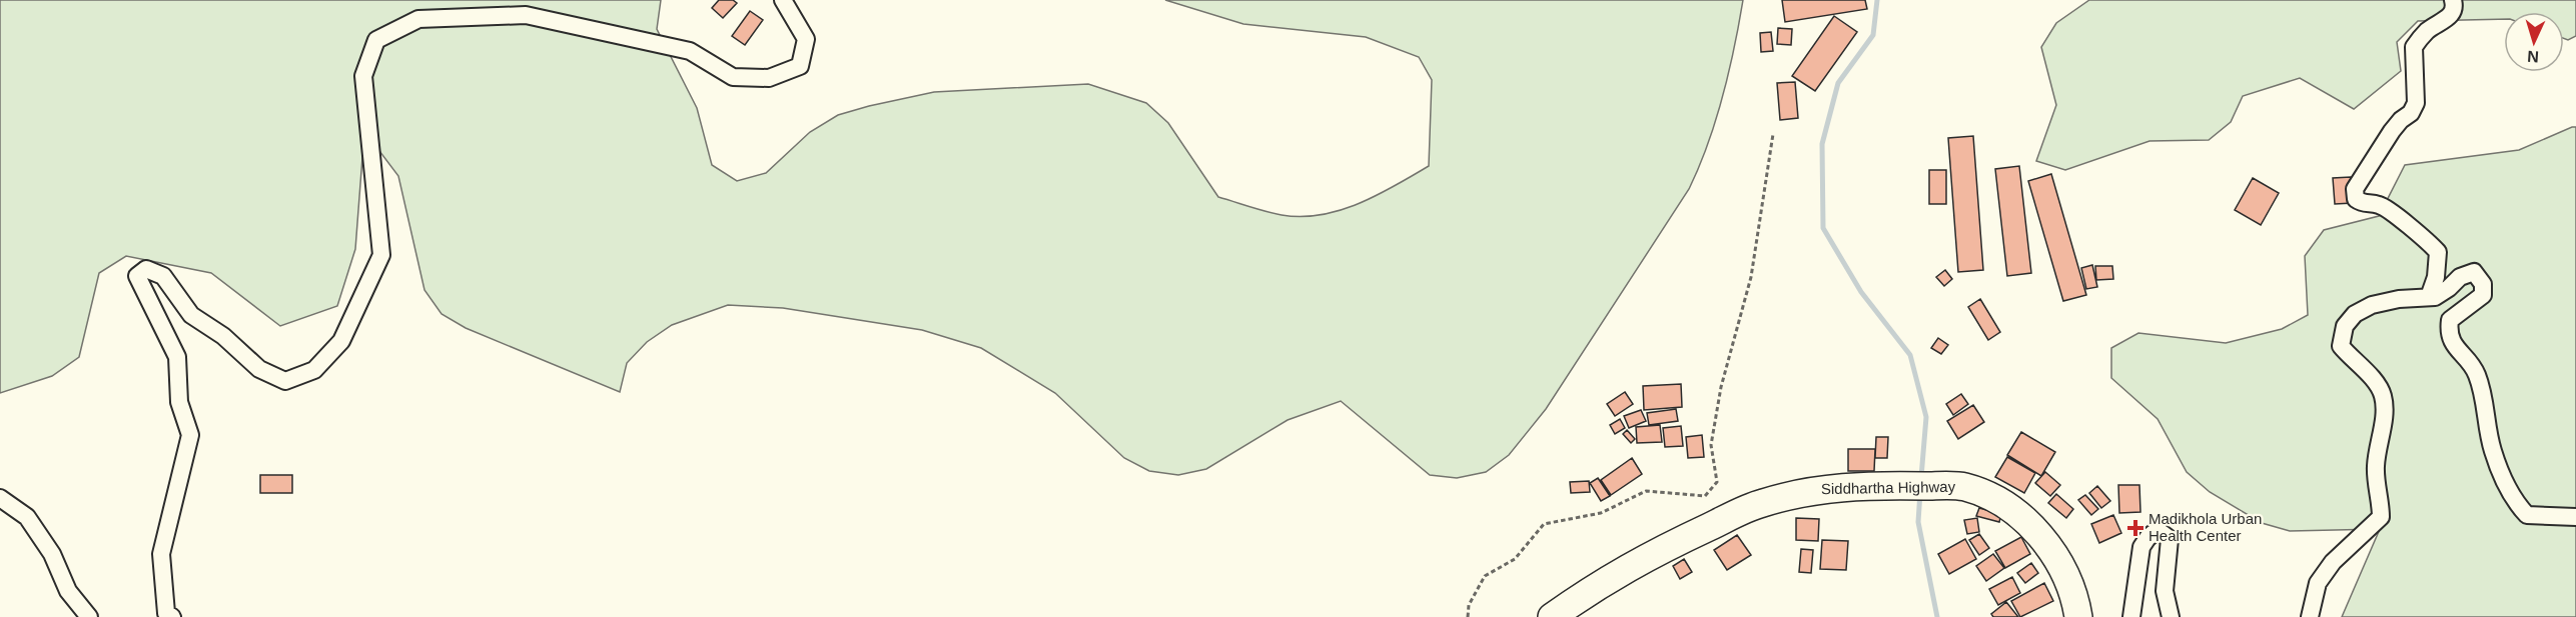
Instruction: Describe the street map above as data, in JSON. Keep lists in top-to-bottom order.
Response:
{
  "streets": {
    "highway": ["Siddhartha Highway"]
  },
  "places": {
    "health": ["Madikhola Urban Health Center"]
  },
  "north": "bottom"
}
